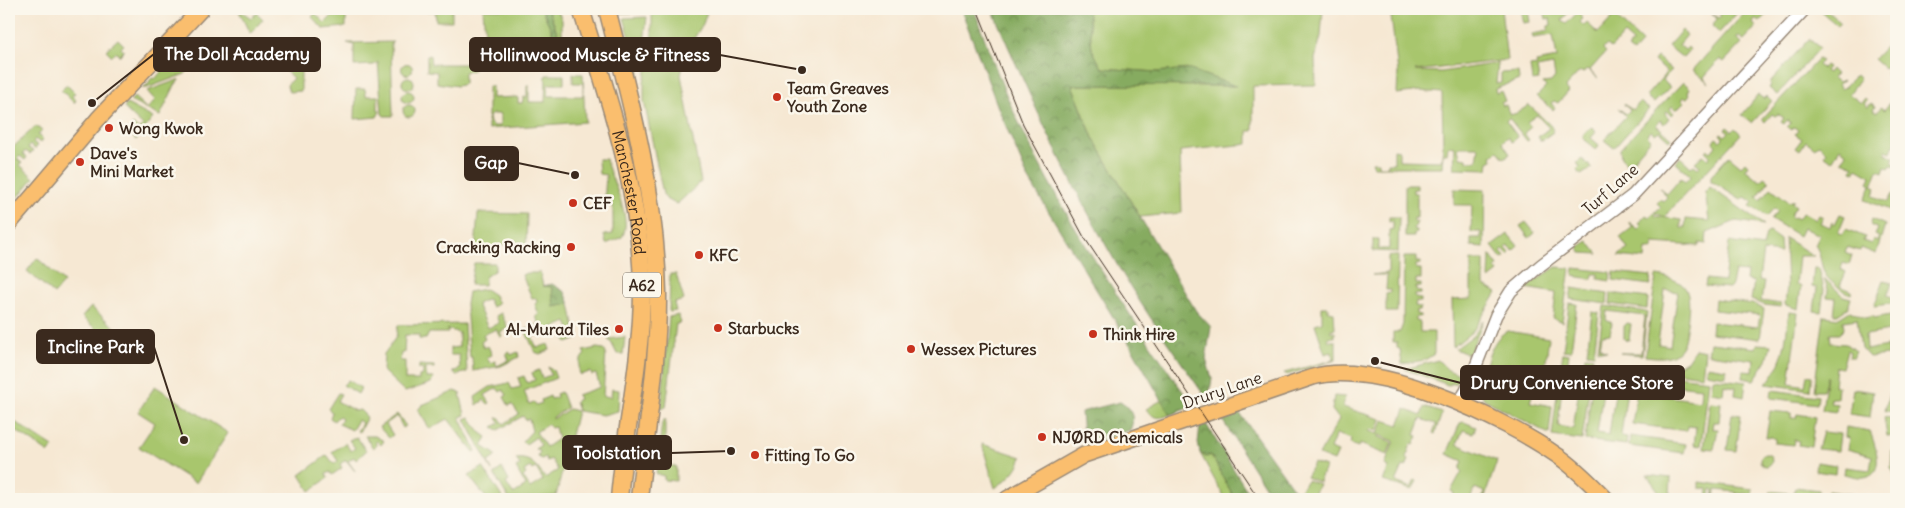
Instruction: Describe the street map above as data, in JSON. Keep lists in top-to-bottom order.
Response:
{
  "streets": {
    "highway": ["Manchester Road", "A62"],
    "main road": ["Drury Lane"],
    "street": ["Turf Lane"]
  },
  "crossings": [
    ["Turf Lane", "Drury Lane"]
  ],
  "places": [
    "Hollinwood Muscle & Fitness",
    "Team Greaves Youth Zone",
    "The Doll Academy",
    "Wong Kwok",
    "Dave's Mini Market",
    "Gap",
    "CEF",
    "Cracking Racking",
    "KFC",
    "Starbucks",
    "Al-Murad Tiles",
    "Think Hire",
    "Wessex Pictures",
    "Drury Convenience Store",
    "NJØRD Chemicals",
    "Incline Park",
    "Toolstation",
    "Fitting To Go"
  ]
}
